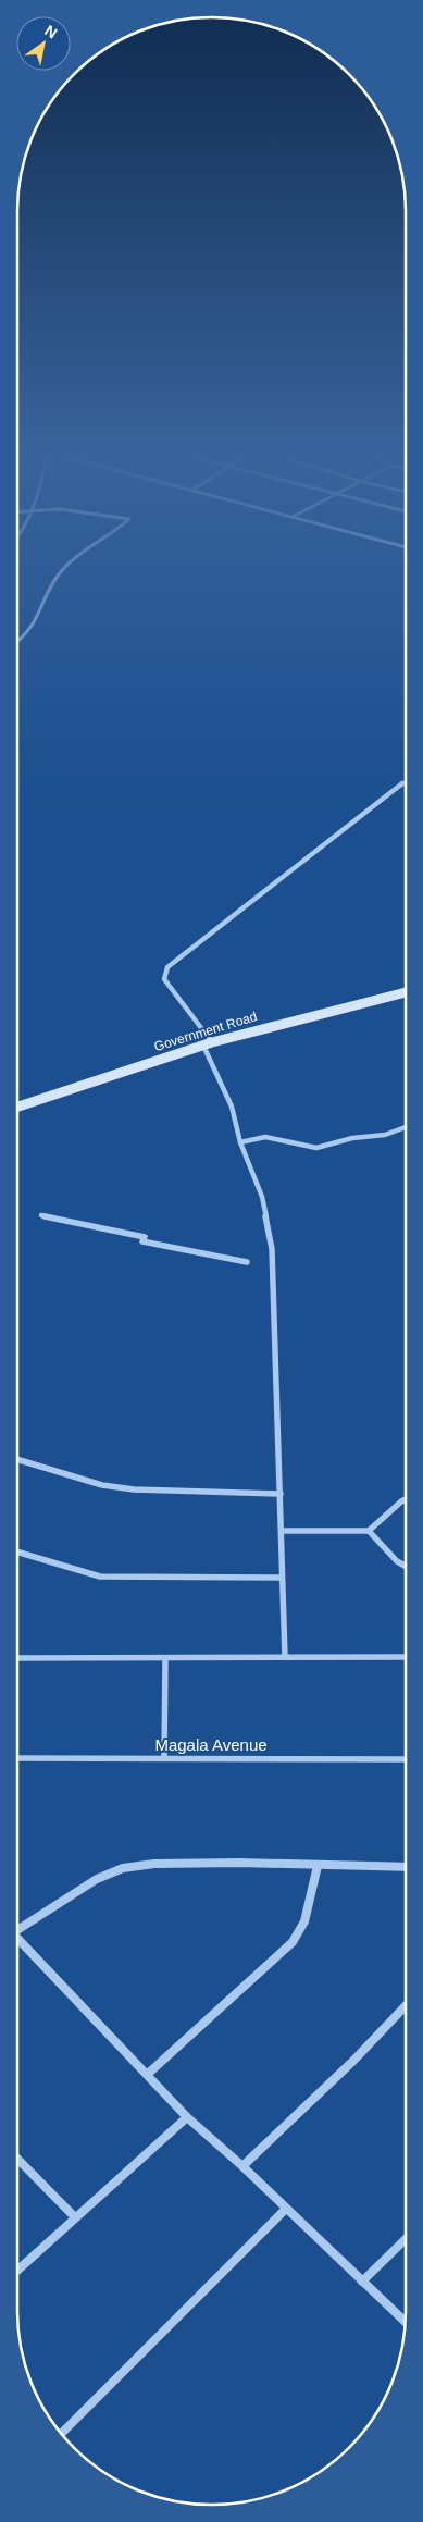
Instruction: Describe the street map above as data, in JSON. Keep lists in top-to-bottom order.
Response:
{
  "streets": {
    "street": ["Government Road", "Magala Avenue"]
  },
  "north": "top right"
}
